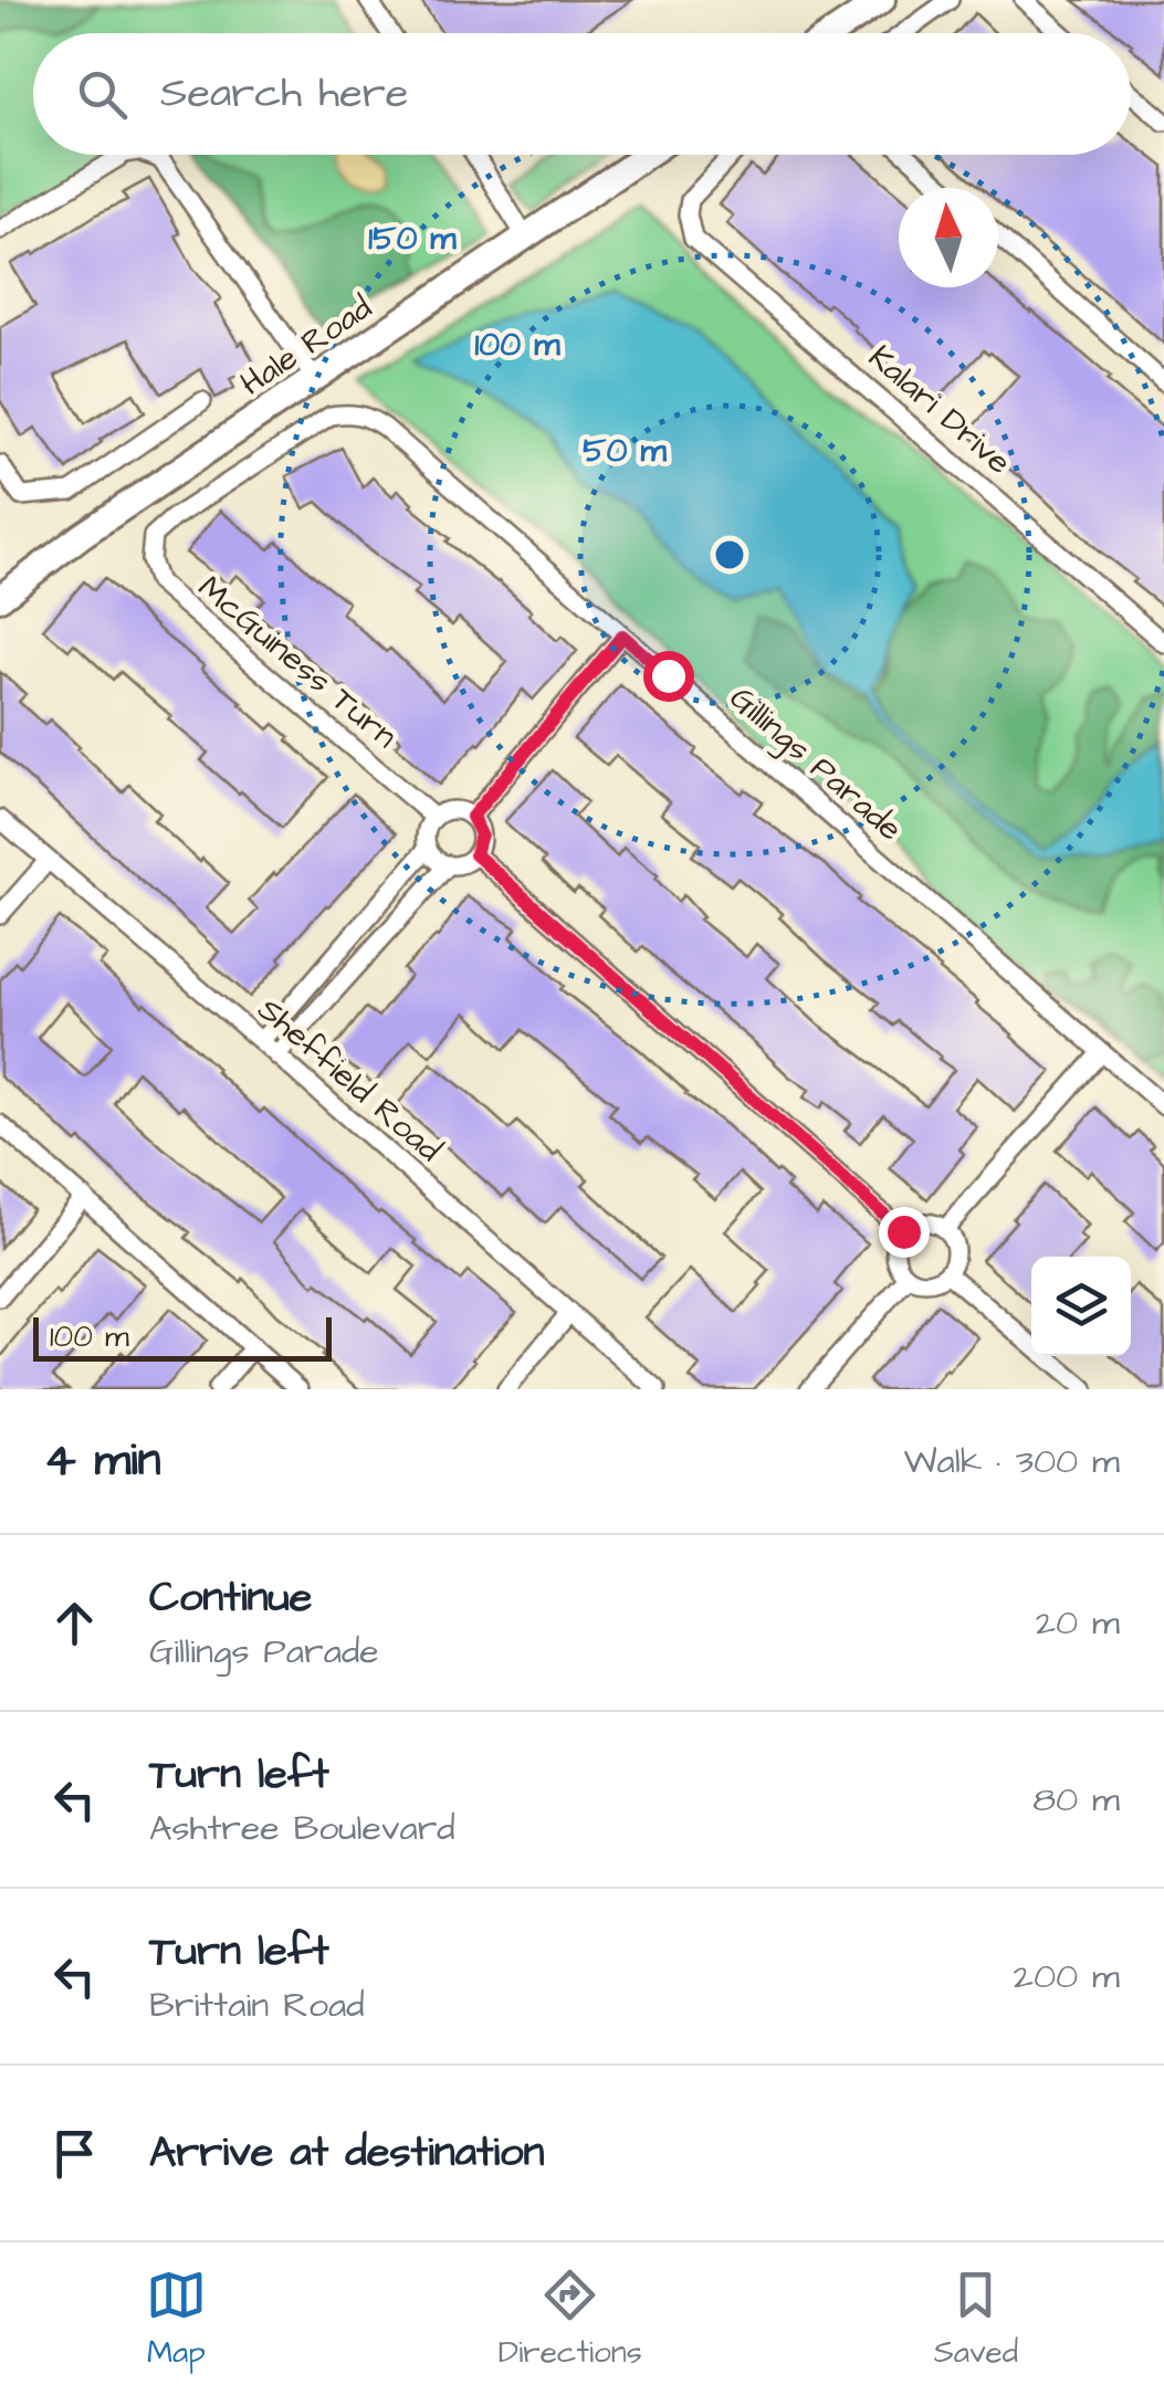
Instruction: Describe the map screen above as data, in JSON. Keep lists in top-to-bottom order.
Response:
{
  "streets": {
    "main road": ["Hale Road"],
    "street": [
      "Kalari Drive",
      "McGuiness Turn",
      "Gillings Parade",
      "Sheffield Road"
    ]
  },
  "crossings": [
    ["McGuiness Turn", "Gillings Parade"]
  ],
  "scale_bar": "100 m",
  "north": "top",
  "page": {
    "search": "Search here",
    "scale": "100 m",
    "heading": ["4 min", "Walk · 300 m"],
    "list": [
      ["Continue", "Gillings Parade", "20 m"],
      ["Turn left", "Ashtree Boulevard", "80 m"],
      ["Turn left", "Brittain Road", "200 m"],
      "Arrive at destination"
    ],
    "nav": ["Map", "Directions", "Saved"]
  },
  "rings": ["150 m", "100 m", "50 m"]
}
